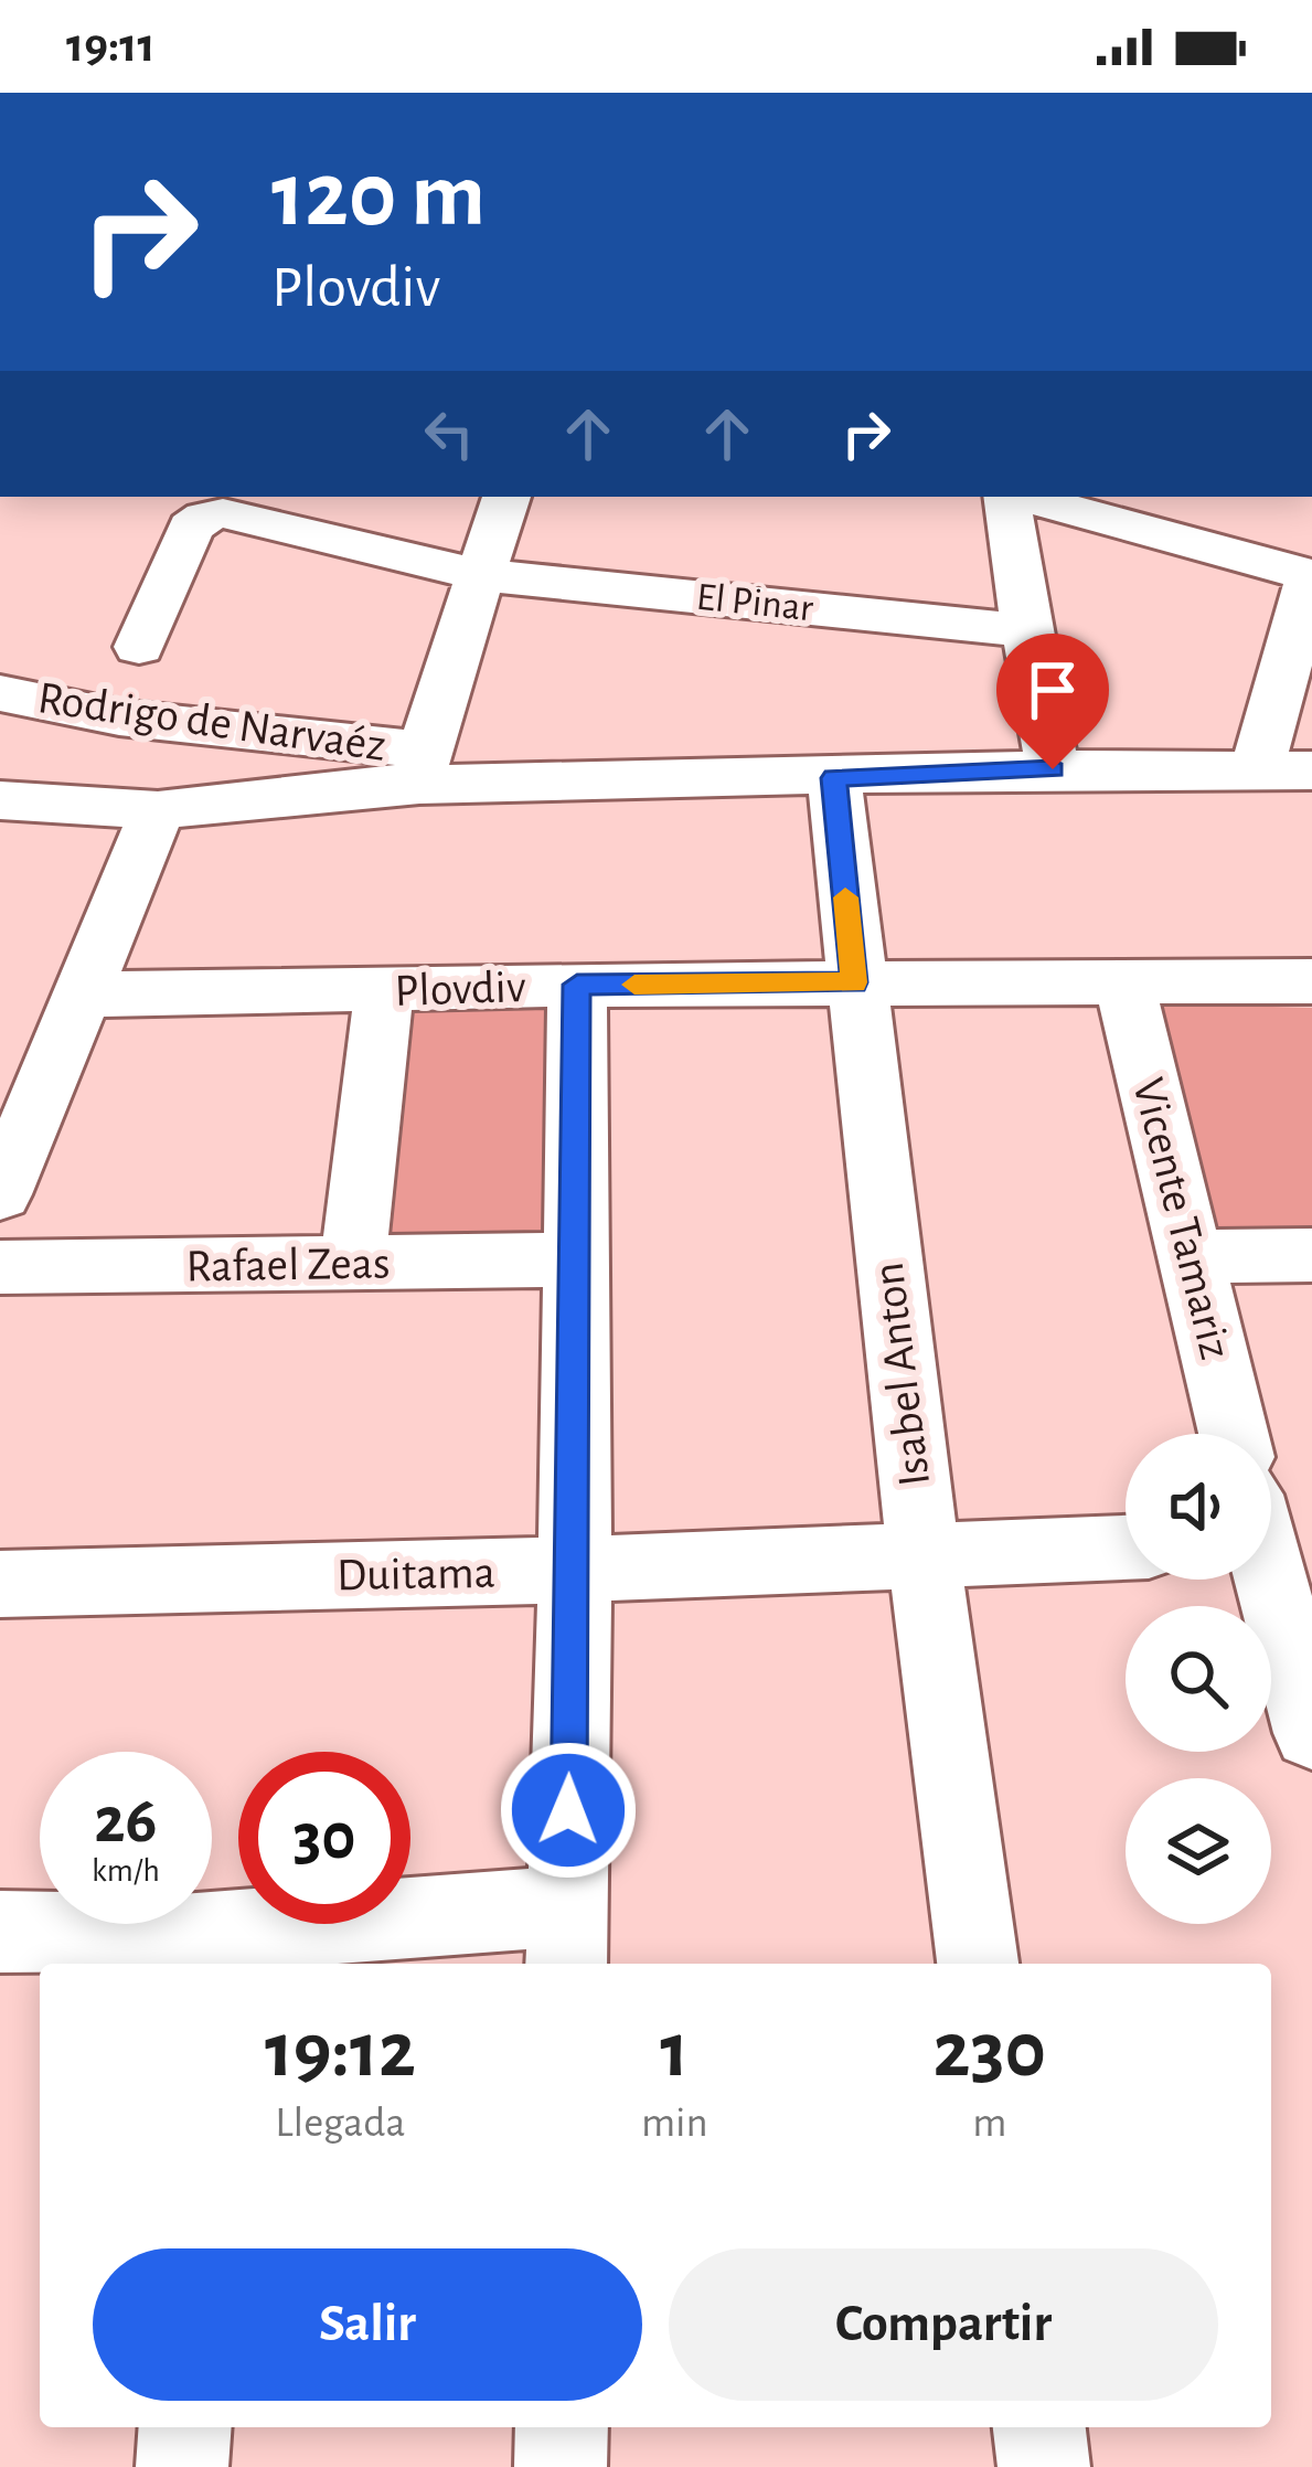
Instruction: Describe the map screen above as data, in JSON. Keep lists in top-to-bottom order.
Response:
{
  "streets": {
    "street": [
      "El Pinar",
      "Rodrigo de Narvaéz",
      "Plovdiv",
      "Vicente Tamariz",
      "Rafael Zeas",
      "Isabel Anton",
      "Duitama"
    ]
  },
  "crossings": [
    ["Plovdiv", "Vicente Tamariz"],
    ["Plovdiv", "Isabel Anton"],
    ["Isabel Anton", "Duitama"]
  ],
  "page": {
    "status": "19:11",
    "turn": ["120 m", "Plovdiv"],
    "speed": "26 km/h",
    "limit": "30",
    "eta": [
      "19:12",
      "Llegada",
      "1",
      "min",
      "230",
      "m"
    ],
    "buttons": ["Salir", "Compartir"]
  }
}
